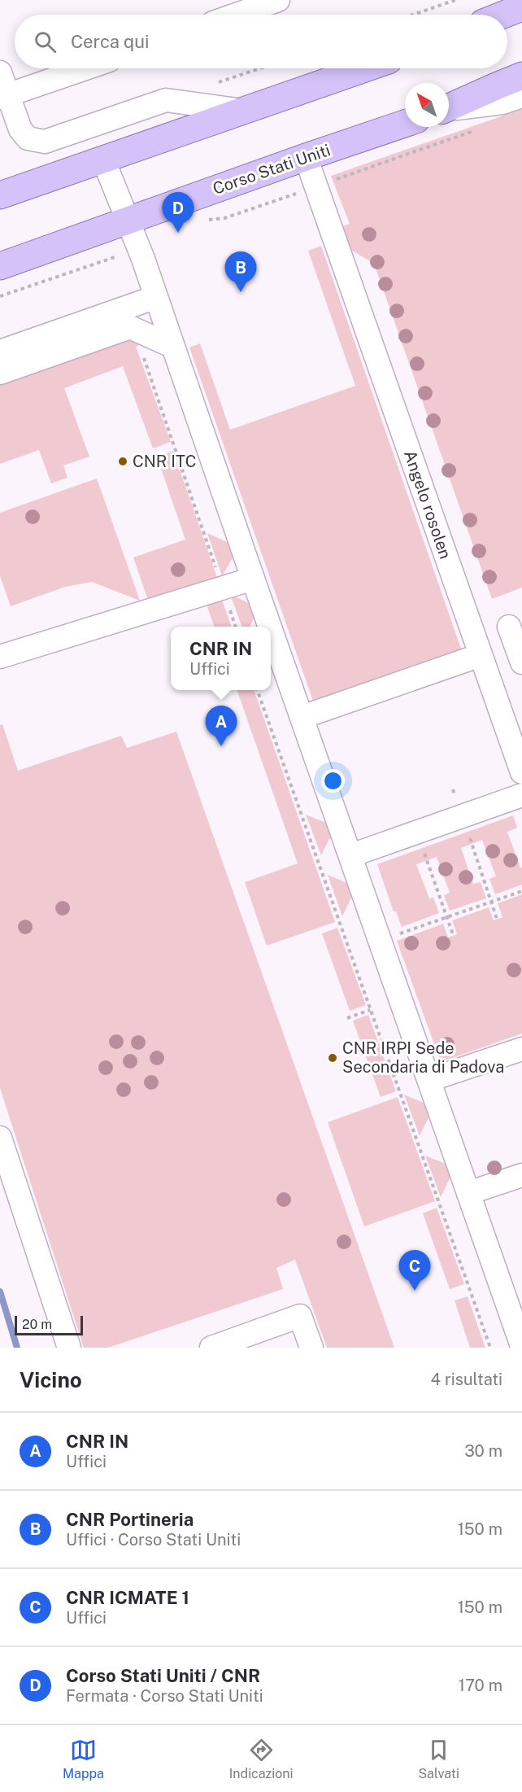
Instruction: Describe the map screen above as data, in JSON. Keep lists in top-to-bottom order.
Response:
{
  "streets": {
    "main road": ["Corso Stati Uniti"],
    "street": ["Angelo rosolen"]
  },
  "crossings": [
    ["Corso Stati Uniti", "Angelo rosolen"]
  ],
  "places": ["CNR ITC", "CNR IRPI Sede Secondaria di Padova"],
  "scale_bar": "20 m",
  "north": "top left",
  "page": {
    "search": "Cerca qui",
    "pins": [
      "D",
      "B",
      "A",
      "C"
    ],
    "popup": ["CNR IN", "Uffici"],
    "scale": "20 m",
    "heading": ["Vicino", "4 risultati"],
    "list": [
      {
        "mark": "A",
        "name": "CNR IN",
        "note": "Uffici",
        "value": "30 m"
      },
      {
        "mark": "B",
        "name": "CNR Portineria",
        "note": "Uffici · Corso Stati Uniti",
        "value": "150 m"
      },
      {
        "mark": "C",
        "name": "CNR ICMATE 1",
        "note": "Uffici",
        "value": "150 m"
      },
      {
        "mark": "D",
        "name": "Corso Stati Uniti / CNR",
        "note": "Fermata · Corso Stati Uniti",
        "value": "170 m"
      }
    ],
    "nav": ["Mappa", "Indicazioni", "Salvati"]
  }
}
